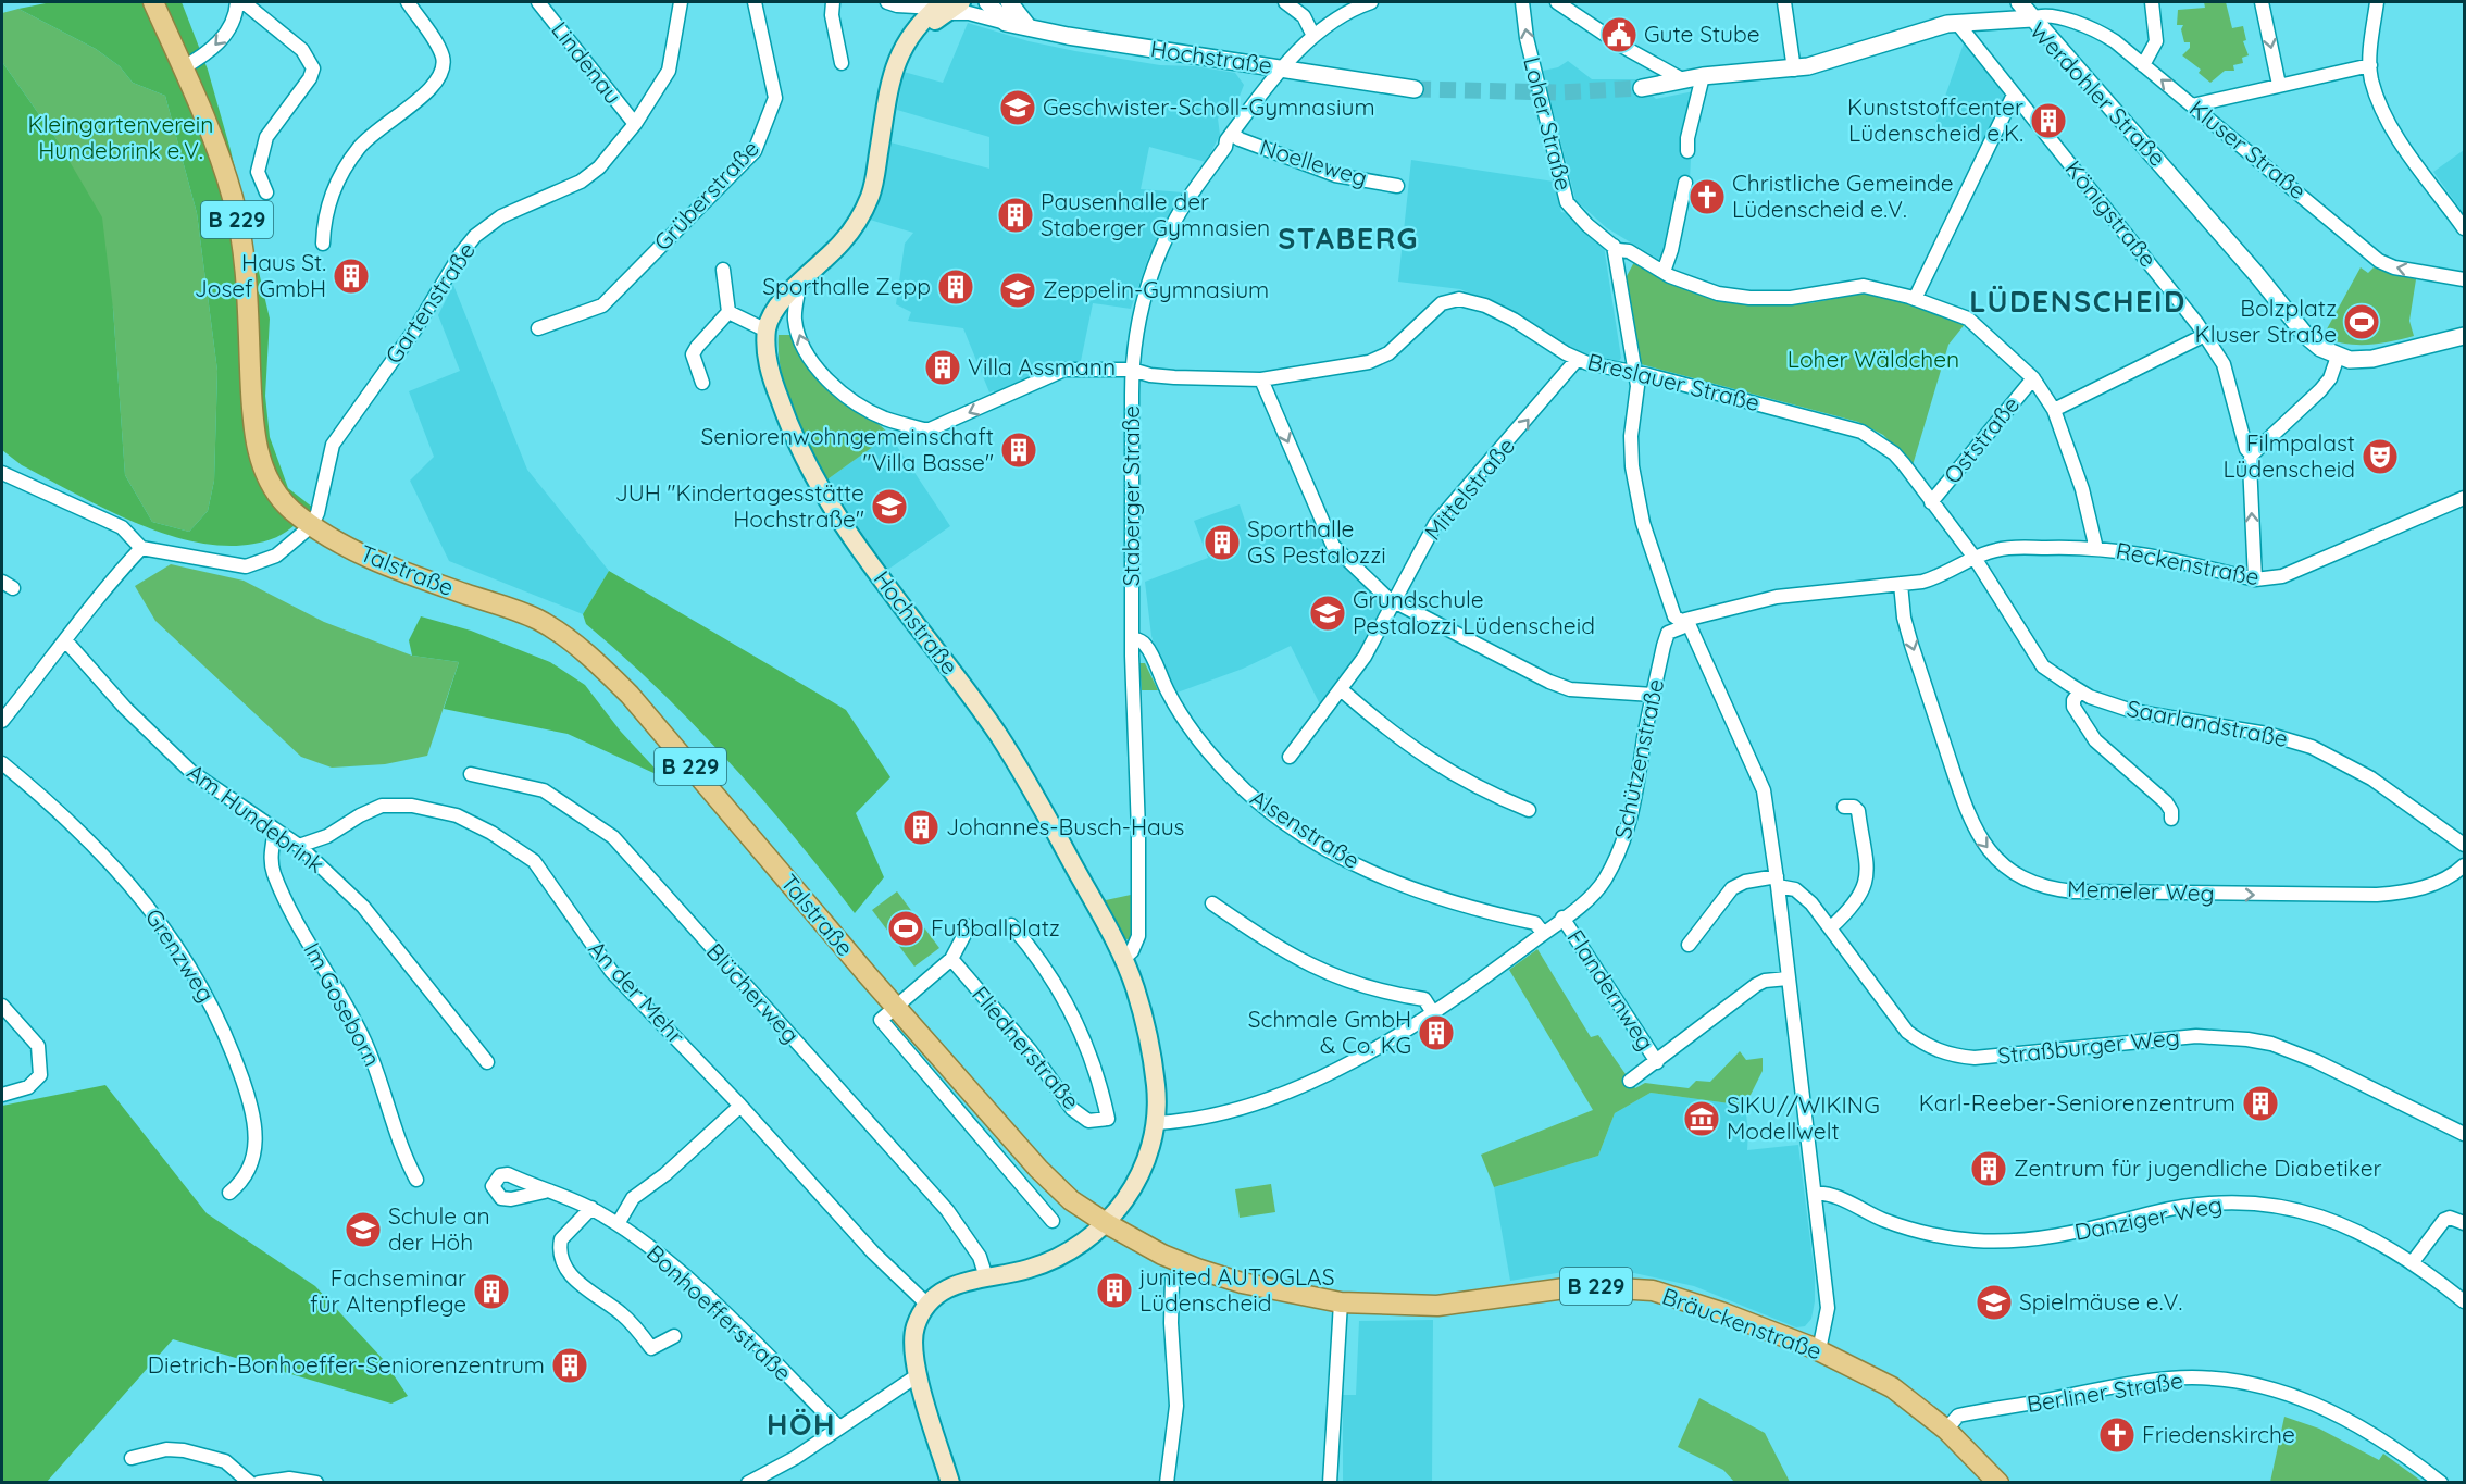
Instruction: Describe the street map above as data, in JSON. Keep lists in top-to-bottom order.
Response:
{
  "streets": {
    "main road": [
      "Hochstraße",
      "B 229",
      "Talstraße",
      "Bräuckenstraße"
    ],
    "street": [
      "Lindenau",
      "Werdohler Straße",
      "Loher Straße",
      "Kluser Straße",
      "Noelleweg",
      "Grüberstraße",
      "Königstraße",
      "Gartenstraße",
      "Breslauer Straße",
      "Oststraße",
      "Mittelstraße",
      "Staberger Straße",
      "Reckenstraße",
      "Saarlandstraße",
      "Schützenstraße",
      "Am Hundebrink",
      "Alsenstraße",
      "Memeler Weg",
      "Grenzweg",
      "Flandernweg",
      "An der Mehr",
      "Blücherweg",
      "Im Goseborn",
      "Straßburger Weg",
      "Fliednerstraße",
      "Danziger Weg",
      "Bonhoefferstraße",
      "Berliner Straße"
    ]
  },
  "crossings": [
    ["Hochstraße", "Staberger Straße"],
    ["Hochstraße", "Talstraße"],
    ["Hochstraße", "Schützenstraße"],
    ["Hochstraße", "An der Mehr"],
    ["Hochstraße", "Blücherweg"],
    ["Hochstraße", "Bräuckenstraße"],
    ["Lindenau", "Gartenstraße"],
    ["Werdohler Straße", "Kluser Straße"],
    ["Werdohler Straße", "Königstraße"],
    ["Loher Straße", "Oststraße"],
    ["Loher Straße", "Reckenstraße"],
    ["Noelleweg", "Staberger Straße"],
    ["Gartenstraße", "Talstraße"],
    ["Breslauer Straße", "Oststraße"],
    ["Breslauer Straße", "Mittelstraße"],
    ["Breslauer Straße", "Staberger Straße"],
    ["Breslauer Straße", "Reckenstraße"],
    ["Breslauer Straße", "Saarlandstraße"],
    ["Breslauer Straße", "Schützenstraße"],
    ["Staberger Straße", "Alsenstraße"],
    ["Reckenstraße", "Schützenstraße"],
    ["Talstraße", "Bräuckenstraße"],
    ["Schützenstraße", "Alsenstraße"],
    ["Schützenstraße", "Memeler Weg"],
    ["Schützenstraße", "Flandernweg"],
    ["Am Hundebrink", "An der Mehr"],
    ["Am Hundebrink", "Im Goseborn"],
    ["Bräuckenstraße", "Berliner Straße"]
  ],
  "one_way": ["Kluser Straße", "Mittelstraße", "Memeler Weg"],
  "districts": ["STABERG", "LÜDENSCHEID", "HÖH"],
  "parks": ["Kleingartenverein Hundebrink e.V.", "Loher Wäldchen"],
  "places": {
    "public building": ["Gute Stube"],
    "school or university": [
      "Geschwister-Scholl-Gymnasium",
      "Zeppelin-Gymnasium",
      "JUH \"Kindertagesstätte Hochstraße\"",
      "Grundschule Pestalozzi Lüdenscheid",
      "Schule an der Höh",
      "Spielmäuse e.V."
    ],
    "building": [
      "Kunststoffcenter Lüdenscheid e.K.",
      "Pausenhalle der Staberger Gymnasien",
      "Haus St. Josef GmbH",
      "Sporthalle Zepp",
      "Villa Assmann",
      "Seniorenwohngemeinschaft \"Villa Basse\"",
      "Sporthalle GS Pestalozzi",
      "Johannes-Busch-Haus",
      "Schmale GmbH & Co. KG",
      "Karl-Reeber-Seniorenzentrum",
      "Zentrum für jugendliche Diabetiker",
      "junited AUTOGLAS Lüdenscheid",
      "Fachseminar für Altenpflege",
      "Dietrich-Bonhoeffer-Seniorenzentrum"
    ],
    "church": ["Christliche Gemeinde Lüdenscheid e.V.", "Friedenskirche"],
    "sports": ["Bolzplatz Kluser Straße", "Fußballplatz"],
    "theatre": ["Filmpalast Lüdenscheid"],
    "museum": ["SIKU//WIKING Modellwelt"]
  }
}
